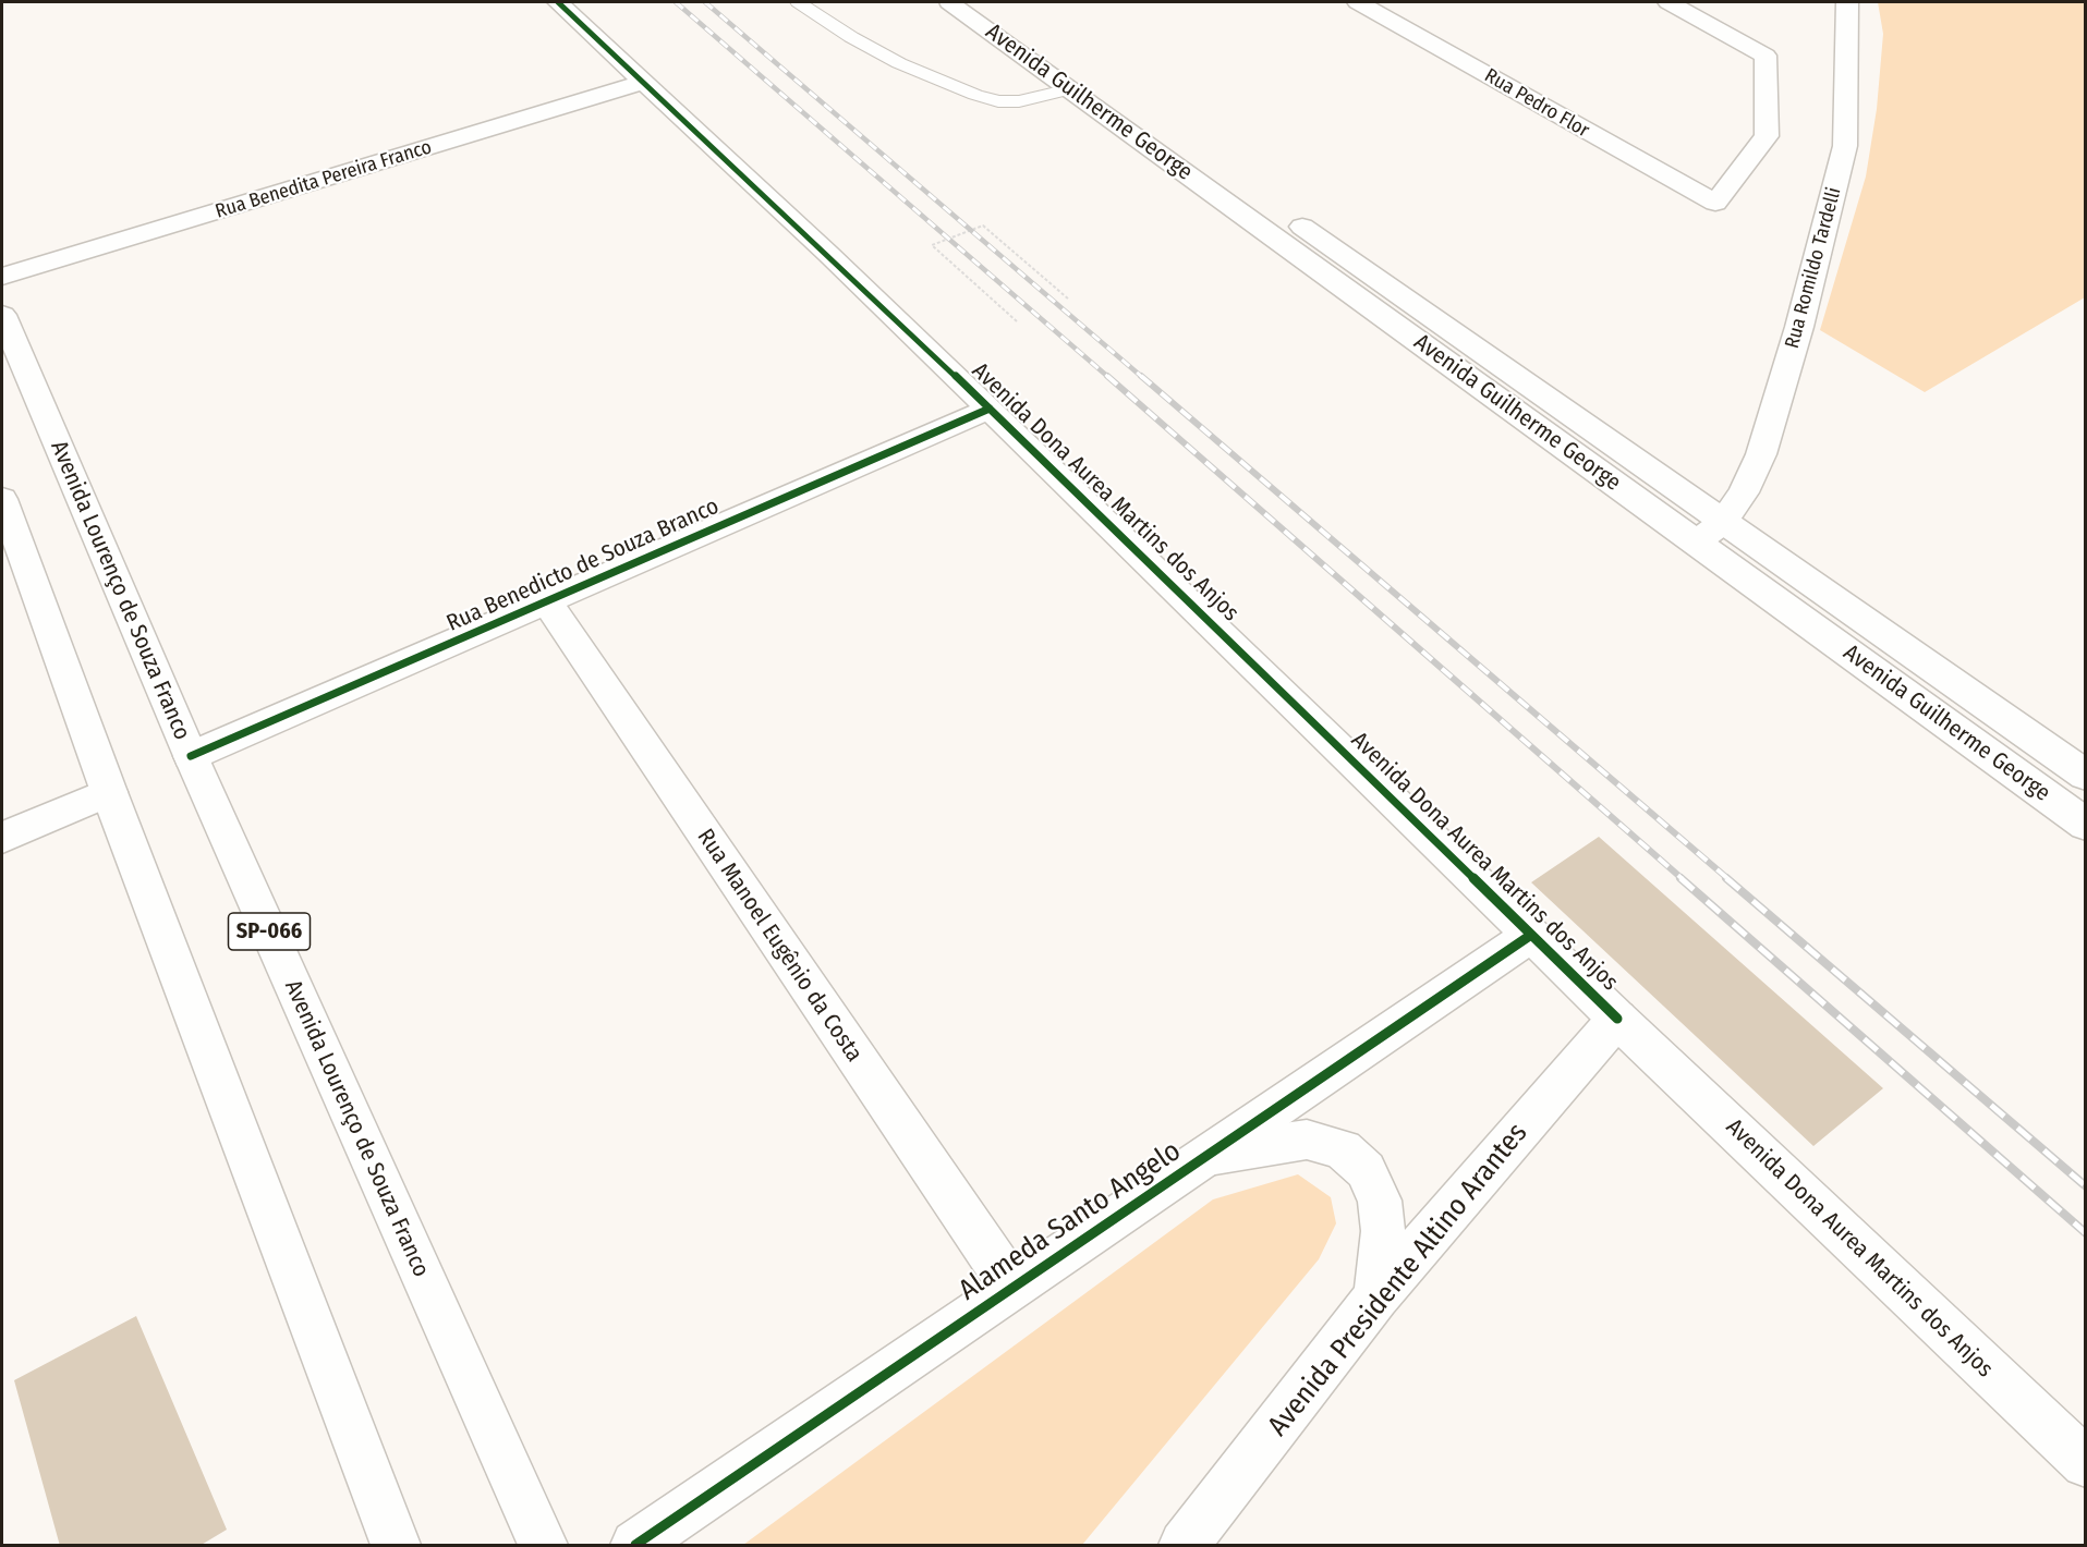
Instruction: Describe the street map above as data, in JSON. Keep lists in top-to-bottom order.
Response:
{
  "streets": {
    "main road": [
      "Avenida Guilherme George",
      "Rua Pedro Flor",
      "Rua Benedita Pereira Franco",
      "Rua Romildo Tardelli",
      "Avenida Dona Aurea Martins dos Anjos",
      "Rua Benedicto de Souza Branco",
      "Avenida Lourenço de Souza Franco",
      "SP-066",
      "Rua Manoel Eugênio da Costa",
      "Alameda Santo Angelo",
      "Avenida Presidente Altino Arantes"
    ]
  },
  "crossings": [
    ["Avenida Guilherme George", "Rua Romildo Tardelli"],
    ["Rua Benedita Pereira Franco", "Avenida Dona Aurea Martins dos Anjos"],
    ["Avenida Dona Aurea Martins dos Anjos", "Rua Benedicto de Souza Branco"],
    ["Avenida Dona Aurea Martins dos Anjos", "Alameda Santo Angelo"],
    ["Avenida Dona Aurea Martins dos Anjos", "Avenida Presidente Altino Arantes"],
    ["Rua Benedicto de Souza Branco", "Avenida Lourenço de Souza Franco"],
    ["Rua Benedicto de Souza Branco", "Rua Manoel Eugênio da Costa"],
    ["Rua Manoel Eugênio da Costa", "Alameda Santo Angelo"]
  ]
}
